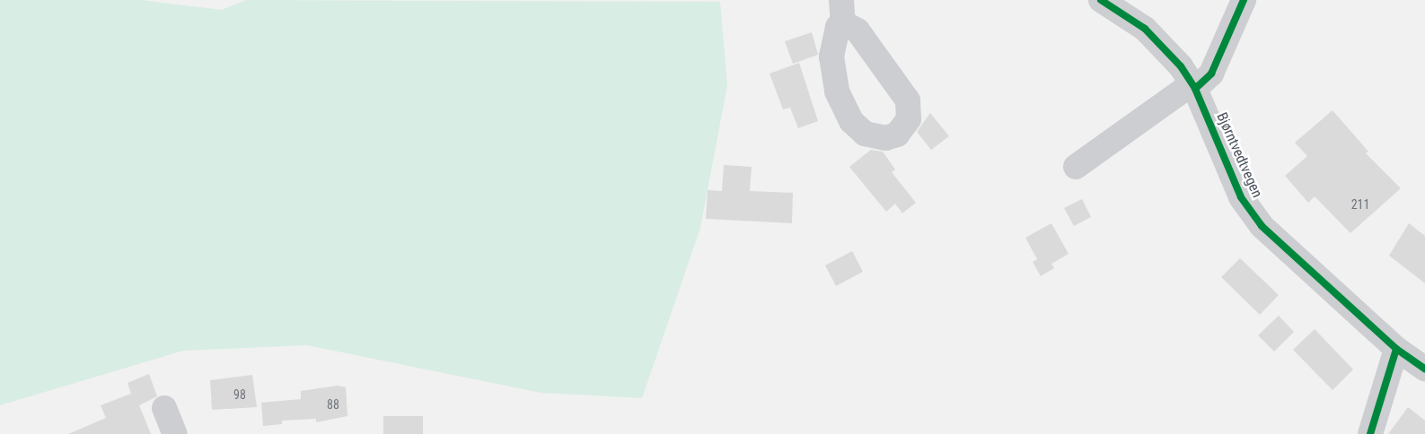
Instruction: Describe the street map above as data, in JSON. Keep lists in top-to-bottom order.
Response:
{
  "streets": {
    "street": ["Bjørntvedtvegen"]
  },
  "house_numbers": ["211", "98", "88"]
}
